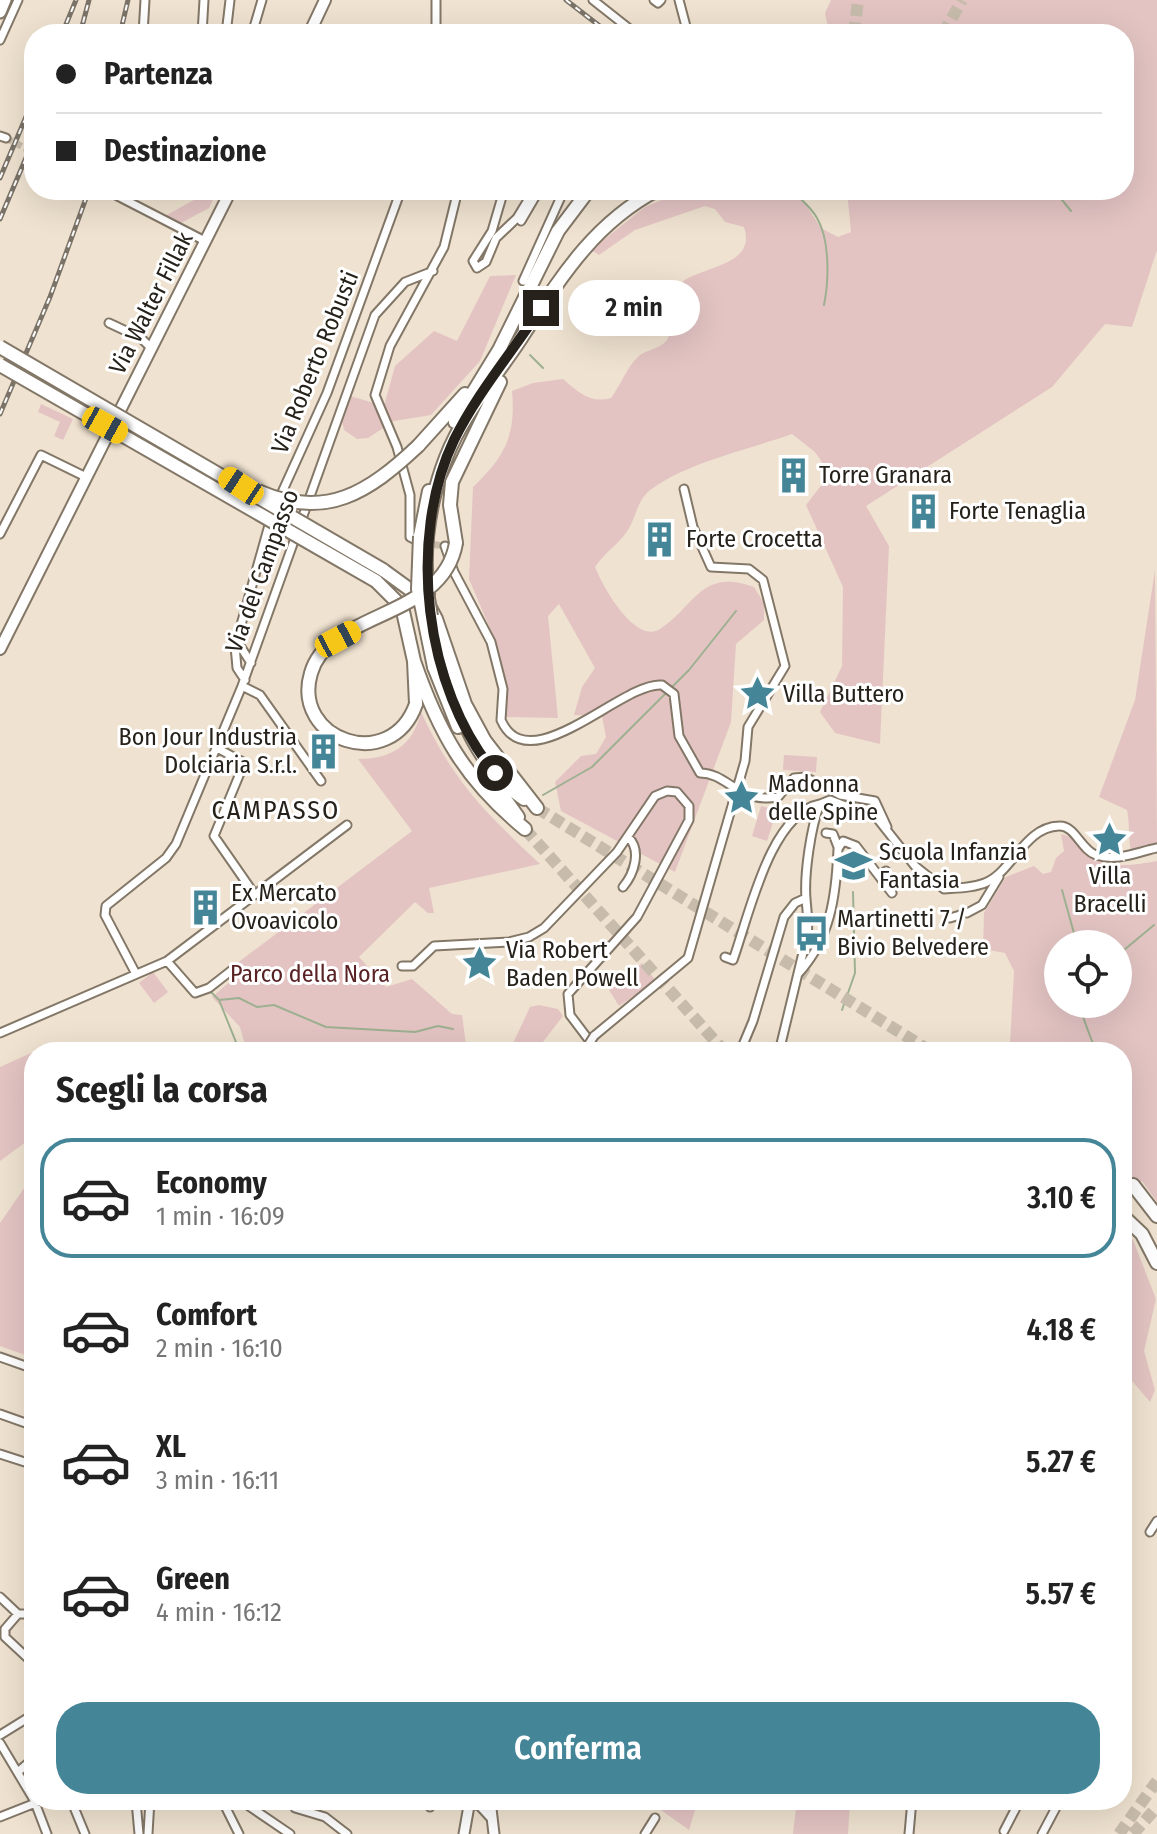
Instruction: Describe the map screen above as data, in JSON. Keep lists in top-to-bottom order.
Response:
{
  "streets": {
    "main road": ["Via Walter Fillak"],
    "street": ["Via Roberto Robusti", "Via del Campasso"]
  },
  "crossings": [
    ["Via Roberto Robusti", "Via del Campasso"]
  ],
  "districts": ["CAMPASSO"],
  "parks": ["Parco della Nora"],
  "places": {
    "building": [
      "Torre Granara",
      "Forte Tenaglia",
      "Forte Crocetta",
      "Bon Jour Industria Dolciaria S.r.l.",
      "Ex Mercato Ovoavicolo"
    ],
    "place": [
      "Villa Buttero",
      "Madonna delle Spine",
      "Villa Bracelli",
      "Via Robert Baden Powell"
    ],
    "school or university": ["Scuola Infanzia Fantasia"],
    "bus stop": ["Martinetti 7 / Bivio Belvedere"]
  },
  "page": {
    "banner": ["Partenza", "Destinazione"],
    "bubble": "2 min",
    "heading": "Scegli la corsa",
    "list": [
      {
        "name": "Economy",
        "note": "1 min · 16:09",
        "value": "3.10 €"
      },
      {
        "name": "Comfort",
        "note": "2 min · 16:10",
        "value": "4.18 €"
      },
      {
        "name": "XL",
        "note": "3 min · 16:11",
        "value": "5.27 €"
      },
      {
        "name": "Green",
        "note": "4 min · 16:12",
        "value": "5.57 €"
      }
    ],
    "buttons": "Conferma"
  }
}
